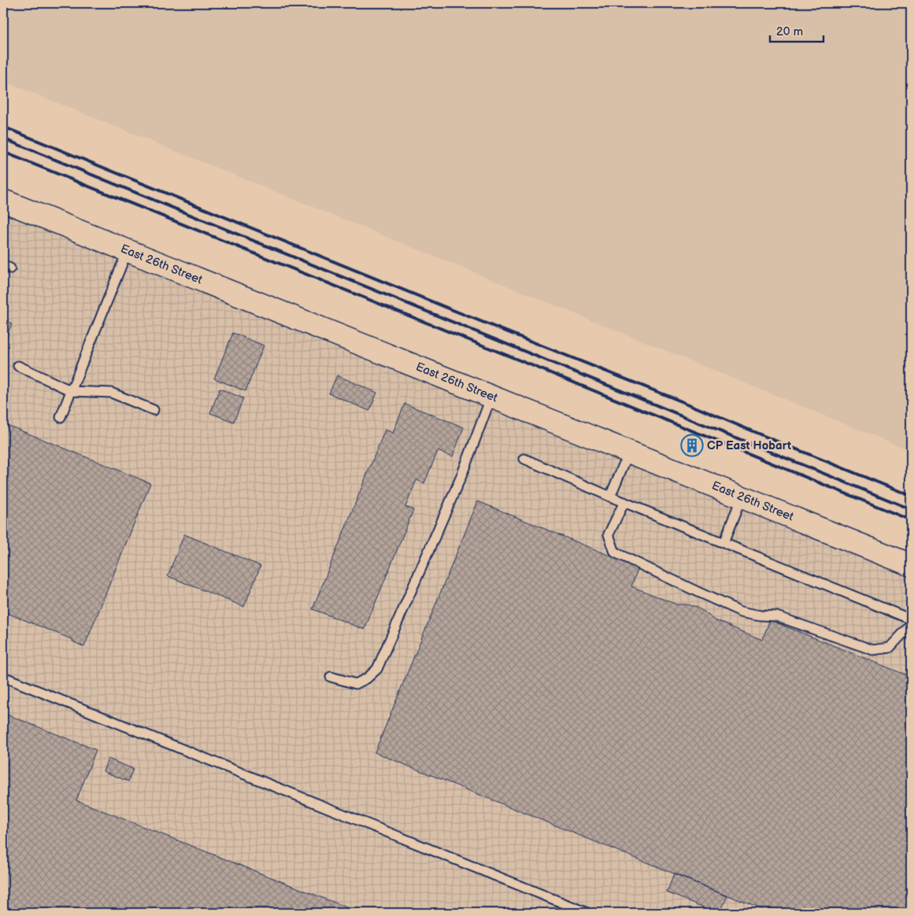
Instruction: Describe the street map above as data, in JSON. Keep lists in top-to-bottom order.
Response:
{
  "streets": {
    "street": ["East 26th Street"]
  },
  "places": {
    "building": ["CP East Hobart"]
  },
  "scale_bar": "20 m"
}
